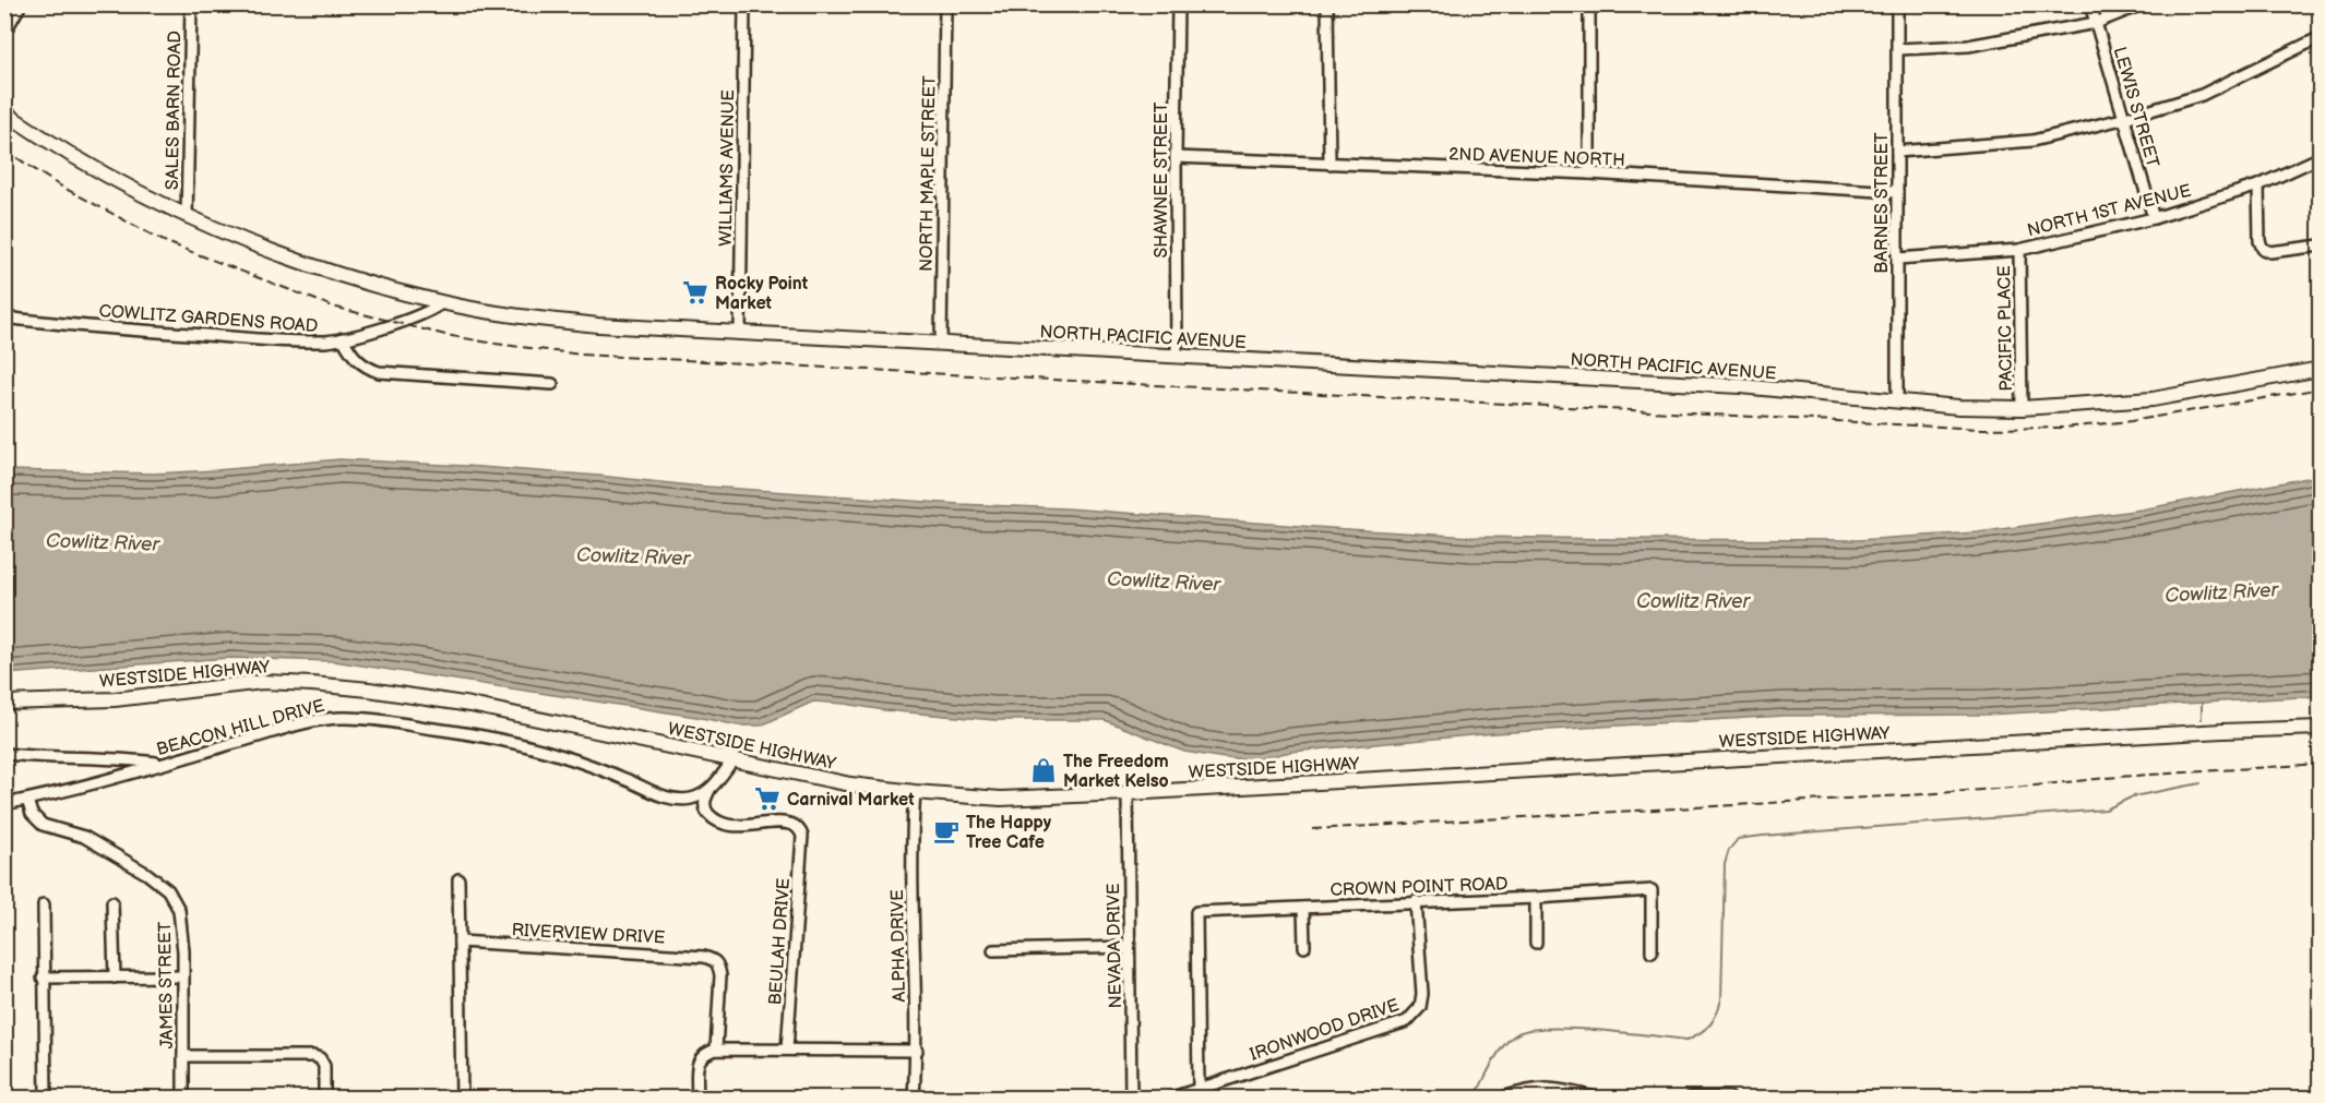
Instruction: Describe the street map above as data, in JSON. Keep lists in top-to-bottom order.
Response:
{
  "streets": {
    "street": [
      "LEWIS STREET",
      "SALES BARN ROAD",
      "2ND AVENUE NORTH",
      "WILLIAMS AVENUE",
      "NORTH MAPLE STREET",
      "SHAWNEE STREET",
      "BARNES STREET",
      "NORTH 1ST AVENUE",
      "COWLITZ GARDENS ROAD",
      "PACIFIC PLACE",
      "NORTH PACIFIC AVENUE",
      "WESTSIDE HIGHWAY",
      "BEACON HILL DRIVE",
      "CROWN POINT ROAD",
      "RIVERVIEW DRIVE",
      "BEULAH DRIVE",
      "ALPHA DRIVE",
      "NEVADA DRIVE",
      "JAMES STREET",
      "IRONWOOD DRIVE"
    ]
  },
  "crossings": [
    ["LEWIS STREET", "NORTH 1ST AVENUE"],
    ["SALES BARN ROAD", "NORTH PACIFIC AVENUE"],
    ["2ND AVENUE NORTH", "SHAWNEE STREET"],
    ["2ND AVENUE NORTH", "BARNES STREET"],
    ["WILLIAMS AVENUE", "NORTH PACIFIC AVENUE"],
    ["NORTH MAPLE STREET", "NORTH PACIFIC AVENUE"],
    ["SHAWNEE STREET", "NORTH PACIFIC AVENUE"],
    ["BARNES STREET", "NORTH 1ST AVENUE"],
    ["BARNES STREET", "NORTH PACIFIC AVENUE"],
    ["NORTH 1ST AVENUE", "PACIFIC PLACE"],
    ["COWLITZ GARDENS ROAD", "NORTH PACIFIC AVENUE"],
    ["PACIFIC PLACE", "NORTH PACIFIC AVENUE"],
    ["WESTSIDE HIGHWAY", "ALPHA DRIVE"],
    ["WESTSIDE HIGHWAY", "NEVADA DRIVE"],
    ["BEACON HILL DRIVE", "BEULAH DRIVE"],
    ["BEACON HILL DRIVE", "JAMES STREET"],
    ["CROWN POINT ROAD", "IRONWOOD DRIVE"]
  ],
  "water": ["Cowlitz River"],
  "places": {
    "supermarket": ["Rocky Point Market", "Carnival Market"],
    "shop": ["The Freedom Market Kelso"],
    "cafe": ["The Happy Tree Cafe"]
  }
}
